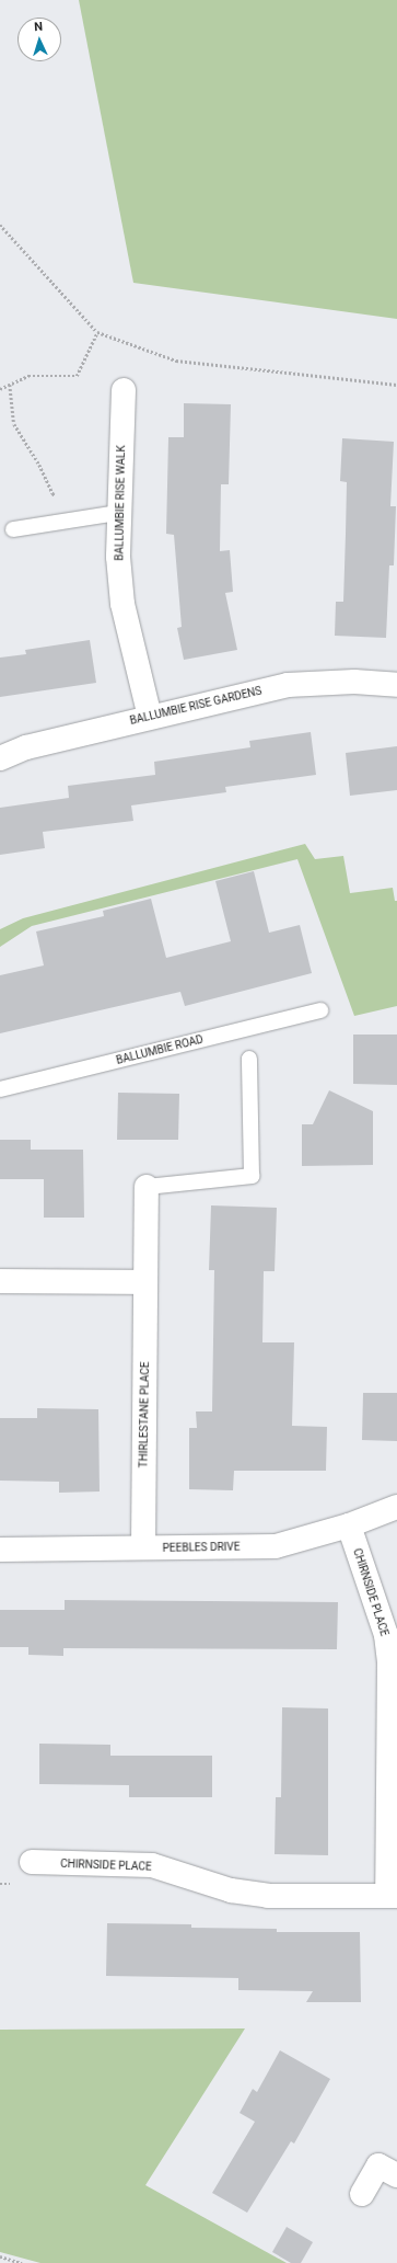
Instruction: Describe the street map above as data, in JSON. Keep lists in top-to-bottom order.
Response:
{
  "streets": {
    "street": [
      "BALLUMBIE RISE WALK",
      "BALLUMBIE RISE GARDENS",
      "THIRLESTANE PLACE",
      "PEEBLES DRIVE",
      "CHIRNSIDE PLACE"
    ],
    "lane": ["BALLUMBIE ROAD"]
  },
  "crossings": [
    ["BALLUMBIE RISE WALK", "BALLUMBIE RISE GARDENS"],
    ["THIRLESTANE PLACE", "PEEBLES DRIVE"],
    ["PEEBLES DRIVE", "CHIRNSIDE PLACE"]
  ],
  "north": "top"
}
